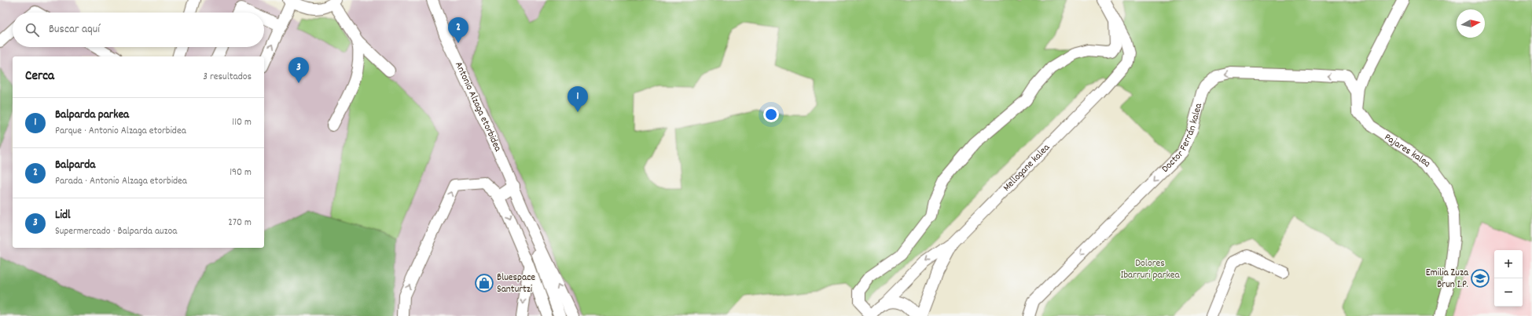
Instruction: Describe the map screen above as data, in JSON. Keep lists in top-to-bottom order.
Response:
{
  "streets": {
    "street": [
      "Antonio Alzaga etorbidea",
      "Doctor Ferrán kalea",
      "Pajares kalea",
      "Mellogane kalea"
    ]
  },
  "one_way": ["Doctor Ferrán kalea"],
  "parks": ["Dolores Ibarruri parkea"],
  "places": {
    "school or university": ["Emilia Zuza Brun I.P."],
    "shop": ["Bluespace Santurtzi"]
  },
  "north": "right",
  "page": {
    "search": "Buscar aquí",
    "pins": ["2", "3", "1"],
    "heading": ["Cerca", "3 resultados"],
    "list": [
      {
        "mark": "1",
        "name": "Balparda parkea",
        "note": "Parque · Antonio Alzaga etorbidea",
        "value": "110 m"
      },
      {
        "mark": "2",
        "name": "Balparda",
        "note": "Parada · Antonio Alzaga etorbidea",
        "value": "190 m"
      },
      {
        "mark": "3",
        "name": "Lidl",
        "note": "Supermercado · Balparda auzoa",
        "value": "270 m"
      }
    ],
    "map_buttons": ["+", "−"]
  }
}
